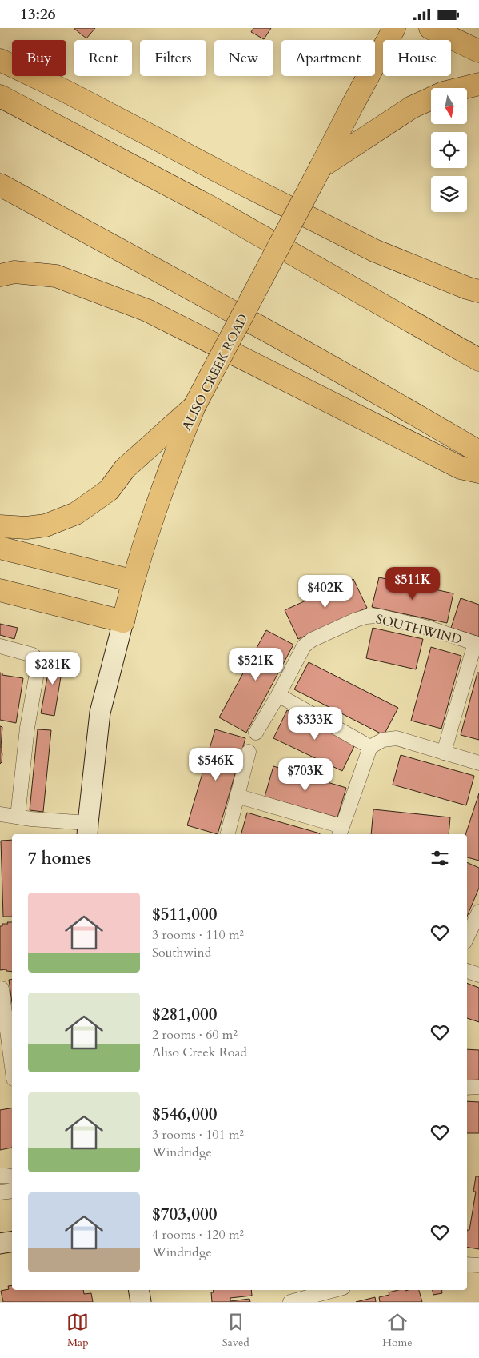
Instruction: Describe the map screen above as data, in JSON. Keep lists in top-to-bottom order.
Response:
{
  "streets": {
    "main road": ["ALISO CREEK ROAD"],
    "street": ["SOUTHWIND"]
  },
  "north": "bottom",
  "page": {
    "status": "13:26",
    "chip": [
      "Buy",
      "Rent",
      "Filters",
      "New",
      "Apartment",
      "House"
    ],
    "price": [
      "$511K",
      "$402K",
      "$521K",
      "$281K",
      "$333K",
      "$546K",
      "$703K"
    ],
    "heading": "7 homes",
    "list": [
      {
        "name": "$511,000",
        "note": "3 rooms · 110 m² · Southwind"
      },
      {
        "name": "$281,000",
        "note": "2 rooms · 60 m² · Aliso Creek Road"
      },
      {
        "name": "$546,000",
        "note": "3 rooms · 101 m² · Windridge"
      },
      {
        "name": "$703,000",
        "note": "4 rooms · 120 m² · Windridge"
      }
    ],
    "tabs": ["Map", "Saved", "Home"]
  }
}
